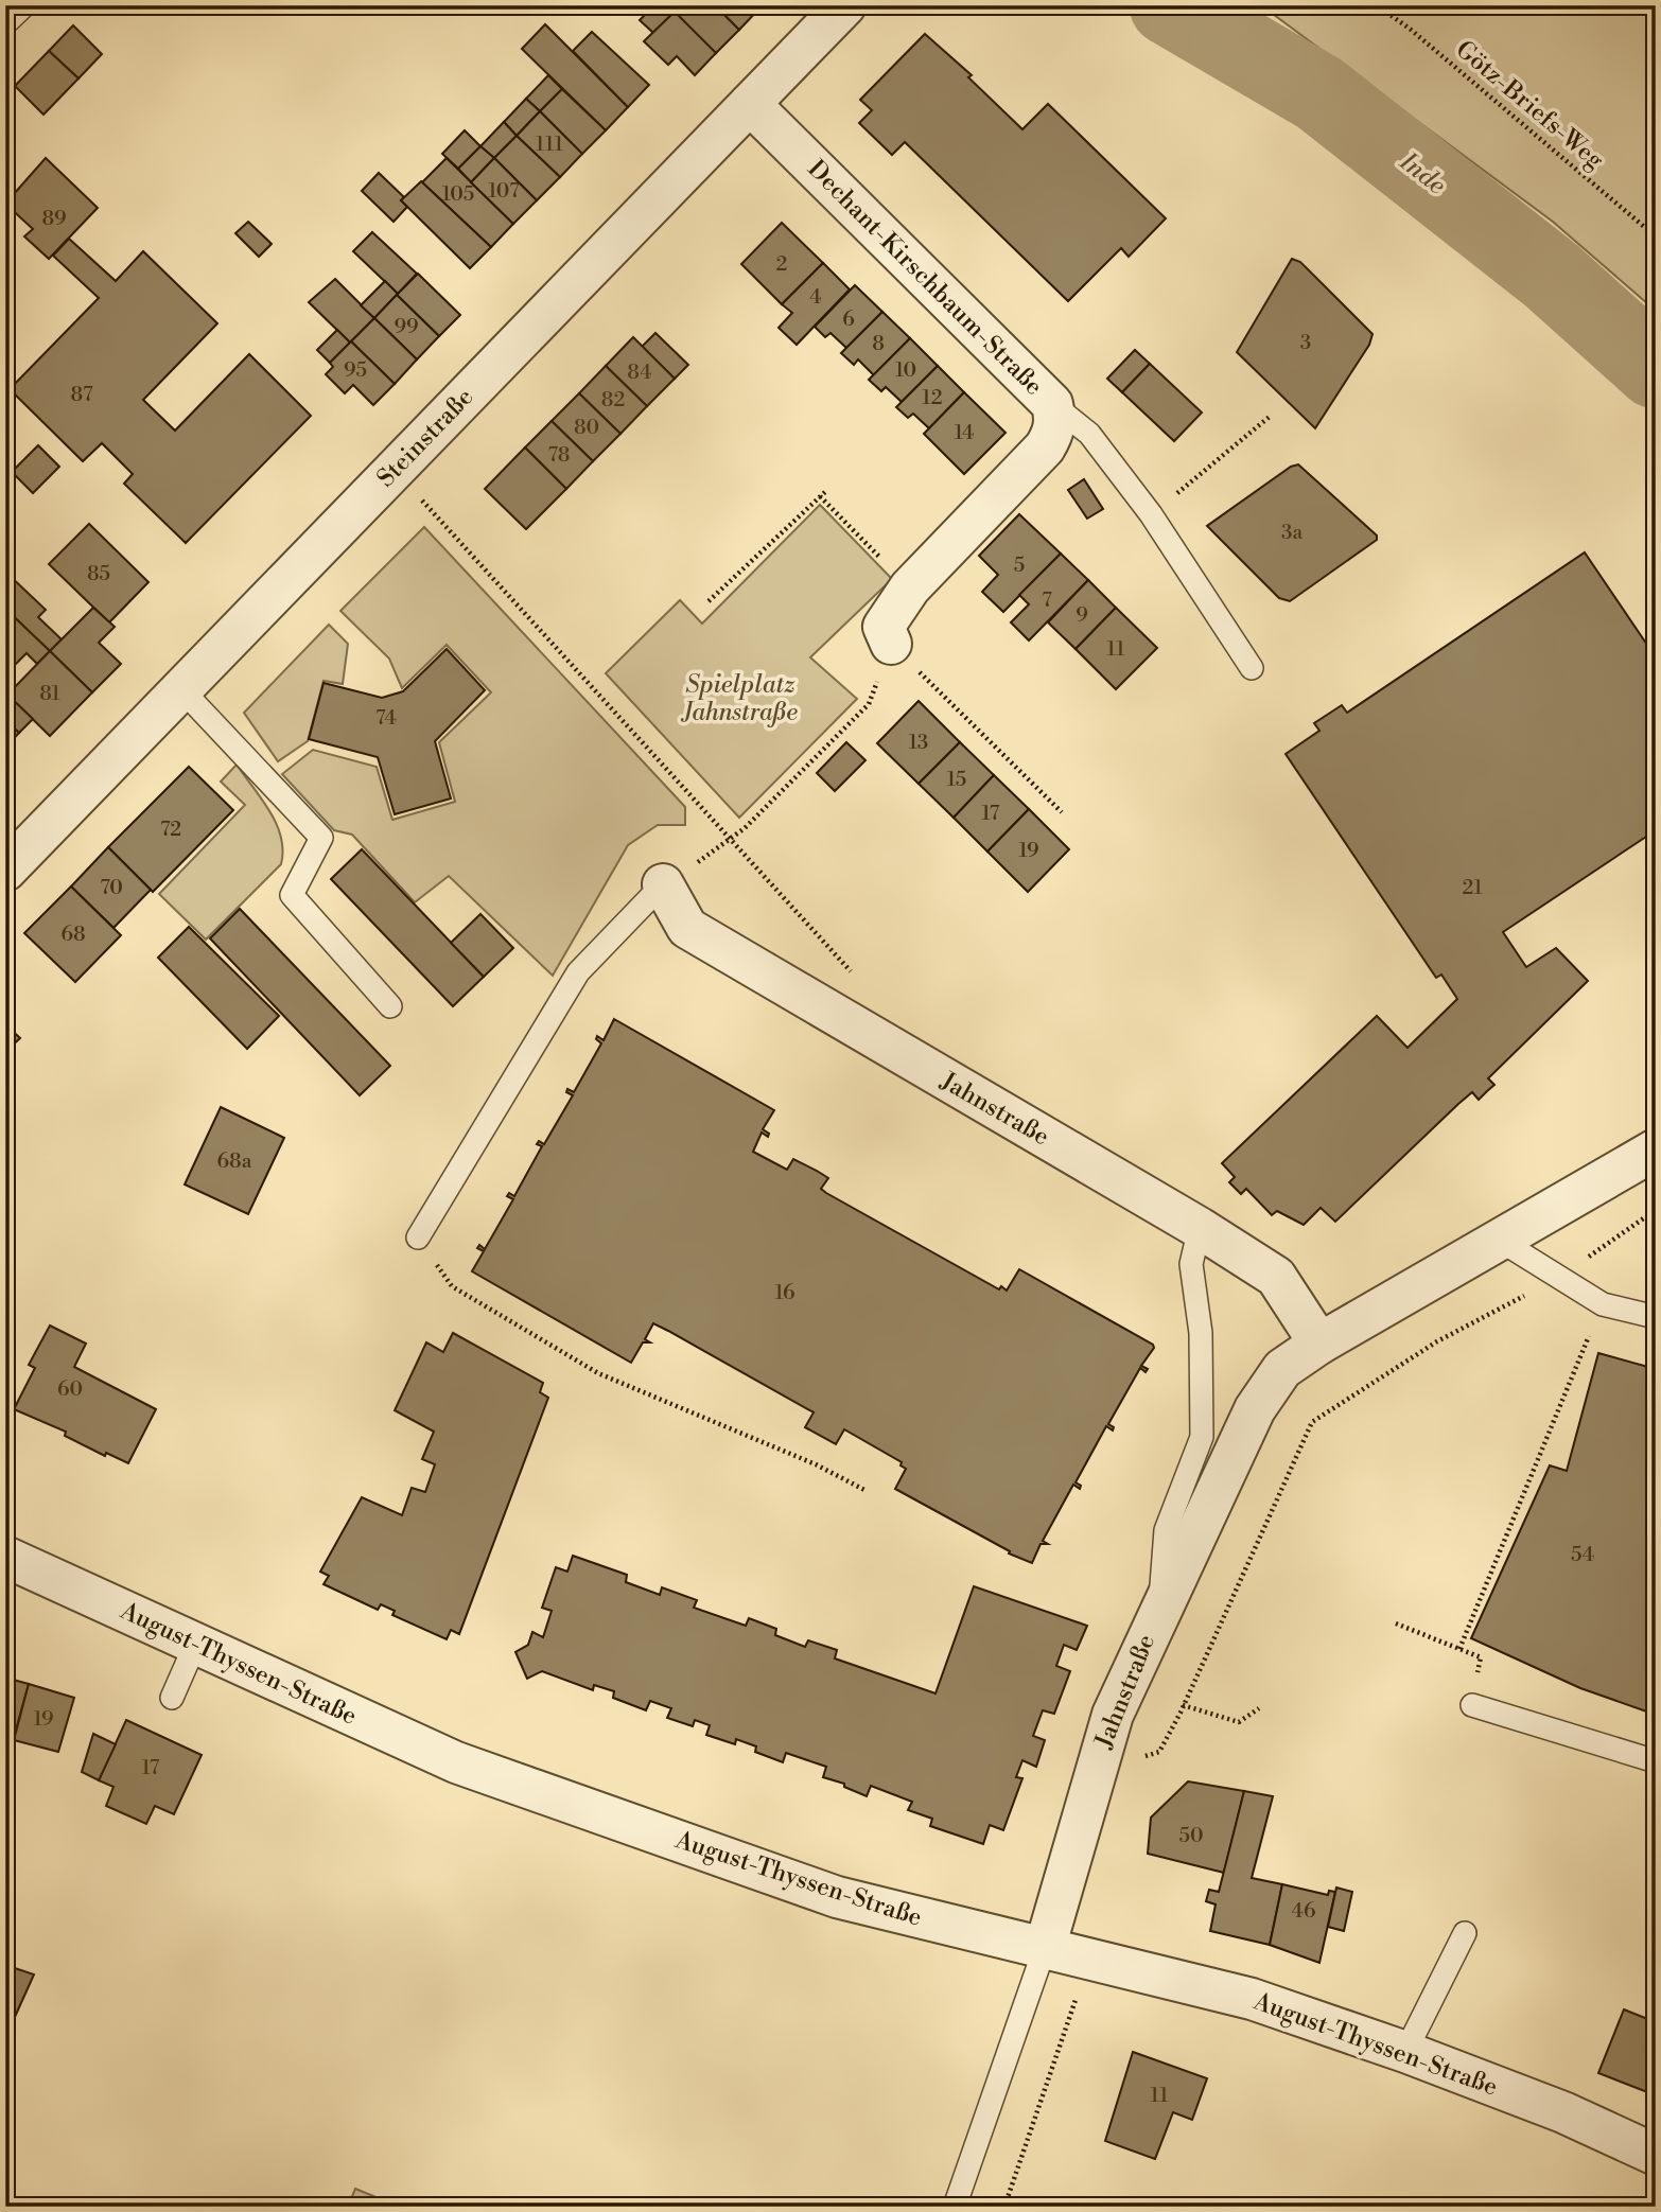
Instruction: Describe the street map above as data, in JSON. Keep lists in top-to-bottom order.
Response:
{
  "streets": {
    "street": [
      "Dechant-Kirschbaum-Straße",
      "Steinstraße",
      "Jahnstraße",
      "August-Thyssen-Straße"
    ],
    "path": ["Götz-Briefs-Weg"]
  },
  "crossings": [
    ["Dechant-Kirschbaum-Straße", "Steinstraße"],
    ["Jahnstraße", "August-Thyssen-Straße"]
  ],
  "water": ["Inde"],
  "parks": ["Spielplatz Jahnstraße"],
  "house_numbers": [
    "111",
    "107",
    "105",
    "89",
    "2",
    "4",
    "6",
    "99",
    "3",
    "8",
    "95",
    "10",
    "84",
    "87",
    "12",
    "82",
    "80",
    "14",
    "78",
    "3a",
    "5",
    "85",
    "7",
    "9",
    "11",
    "81",
    "74",
    "13",
    "15",
    "17",
    "72",
    "19",
    "70",
    "21",
    "68",
    "68a",
    "16",
    "60",
    "54",
    "19",
    "17",
    "50",
    "46",
    "11"
  ]
}
